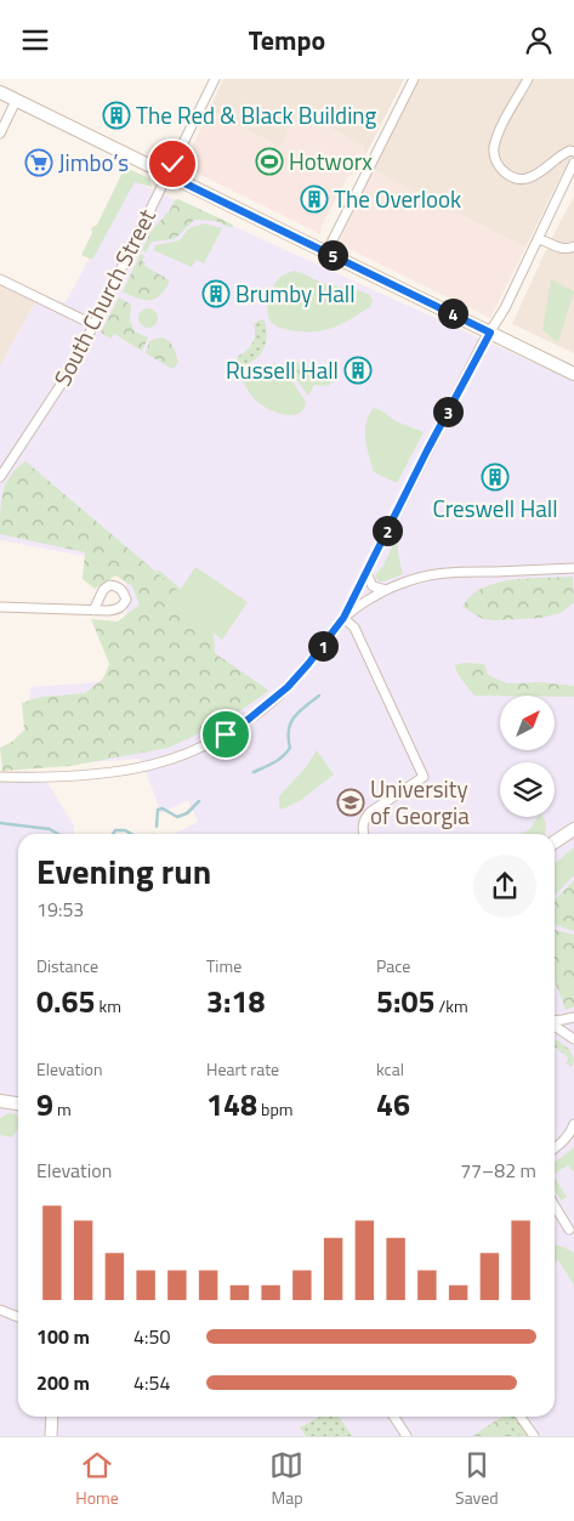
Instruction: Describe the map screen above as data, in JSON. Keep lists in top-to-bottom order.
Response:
{
  "streets": {
    "street": ["South Church Street"]
  },
  "places": {
    "building": [
      "The Red & Black Building",
      "The Overlook",
      "Brumby Hall",
      "Russell Hall",
      "Creswell Hall"
    ],
    "sports": ["Hotworx"],
    "supermarket": ["Jimbo’s"],
    "school or university": ["University of Georgia"]
  },
  "north": "top right",
  "page": {
    "header": "Tempo",
    "pins": [
      "5",
      "4",
      "3",
      "2",
      "1"
    ],
    "heading": ["Evening run", "19:53"],
    "stats": [
      ["Distance", "0.65 km"],
      ["Time", "3:18"],
      ["Pace", "5:05 /km"],
      ["Elevation", "9 m"],
      ["Heart rate", "148 bpm"],
      ["kcal", "46"]
    ],
    "chart": ["Elevation", "77–82 m"],
    "list": [
      {
        "name": "100 m",
        "note": "4:50"
      },
      {
        "name": "200 m",
        "note": "4:54"
      }
    ],
    "tabs": ["Home", "Map", "Saved"]
  }
}
